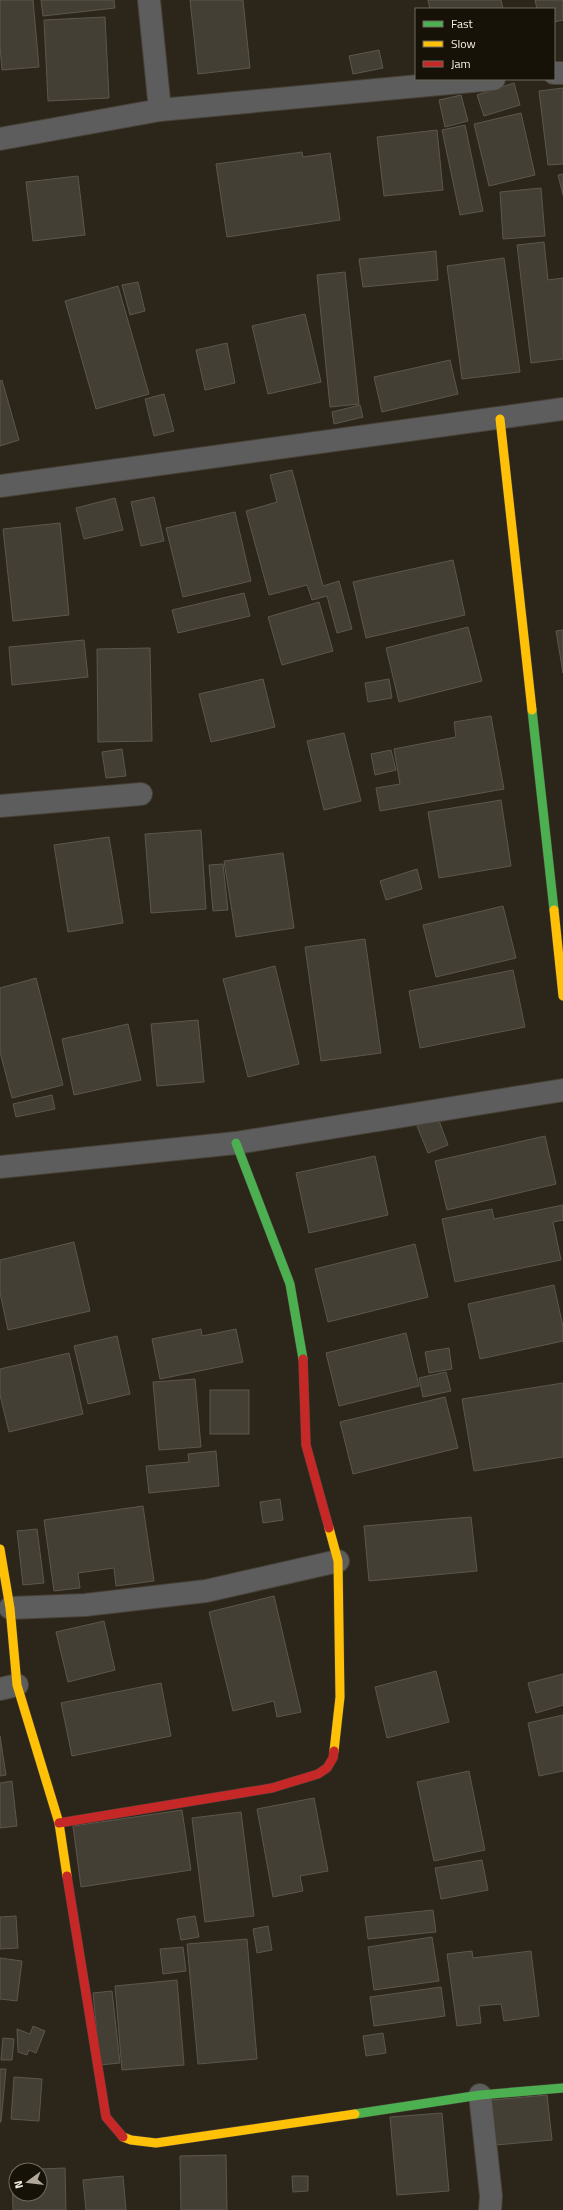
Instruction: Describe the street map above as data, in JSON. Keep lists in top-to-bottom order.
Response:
{
  "legend": ["Fast", "Slow", "Jam"],
  "north": "left"
}
